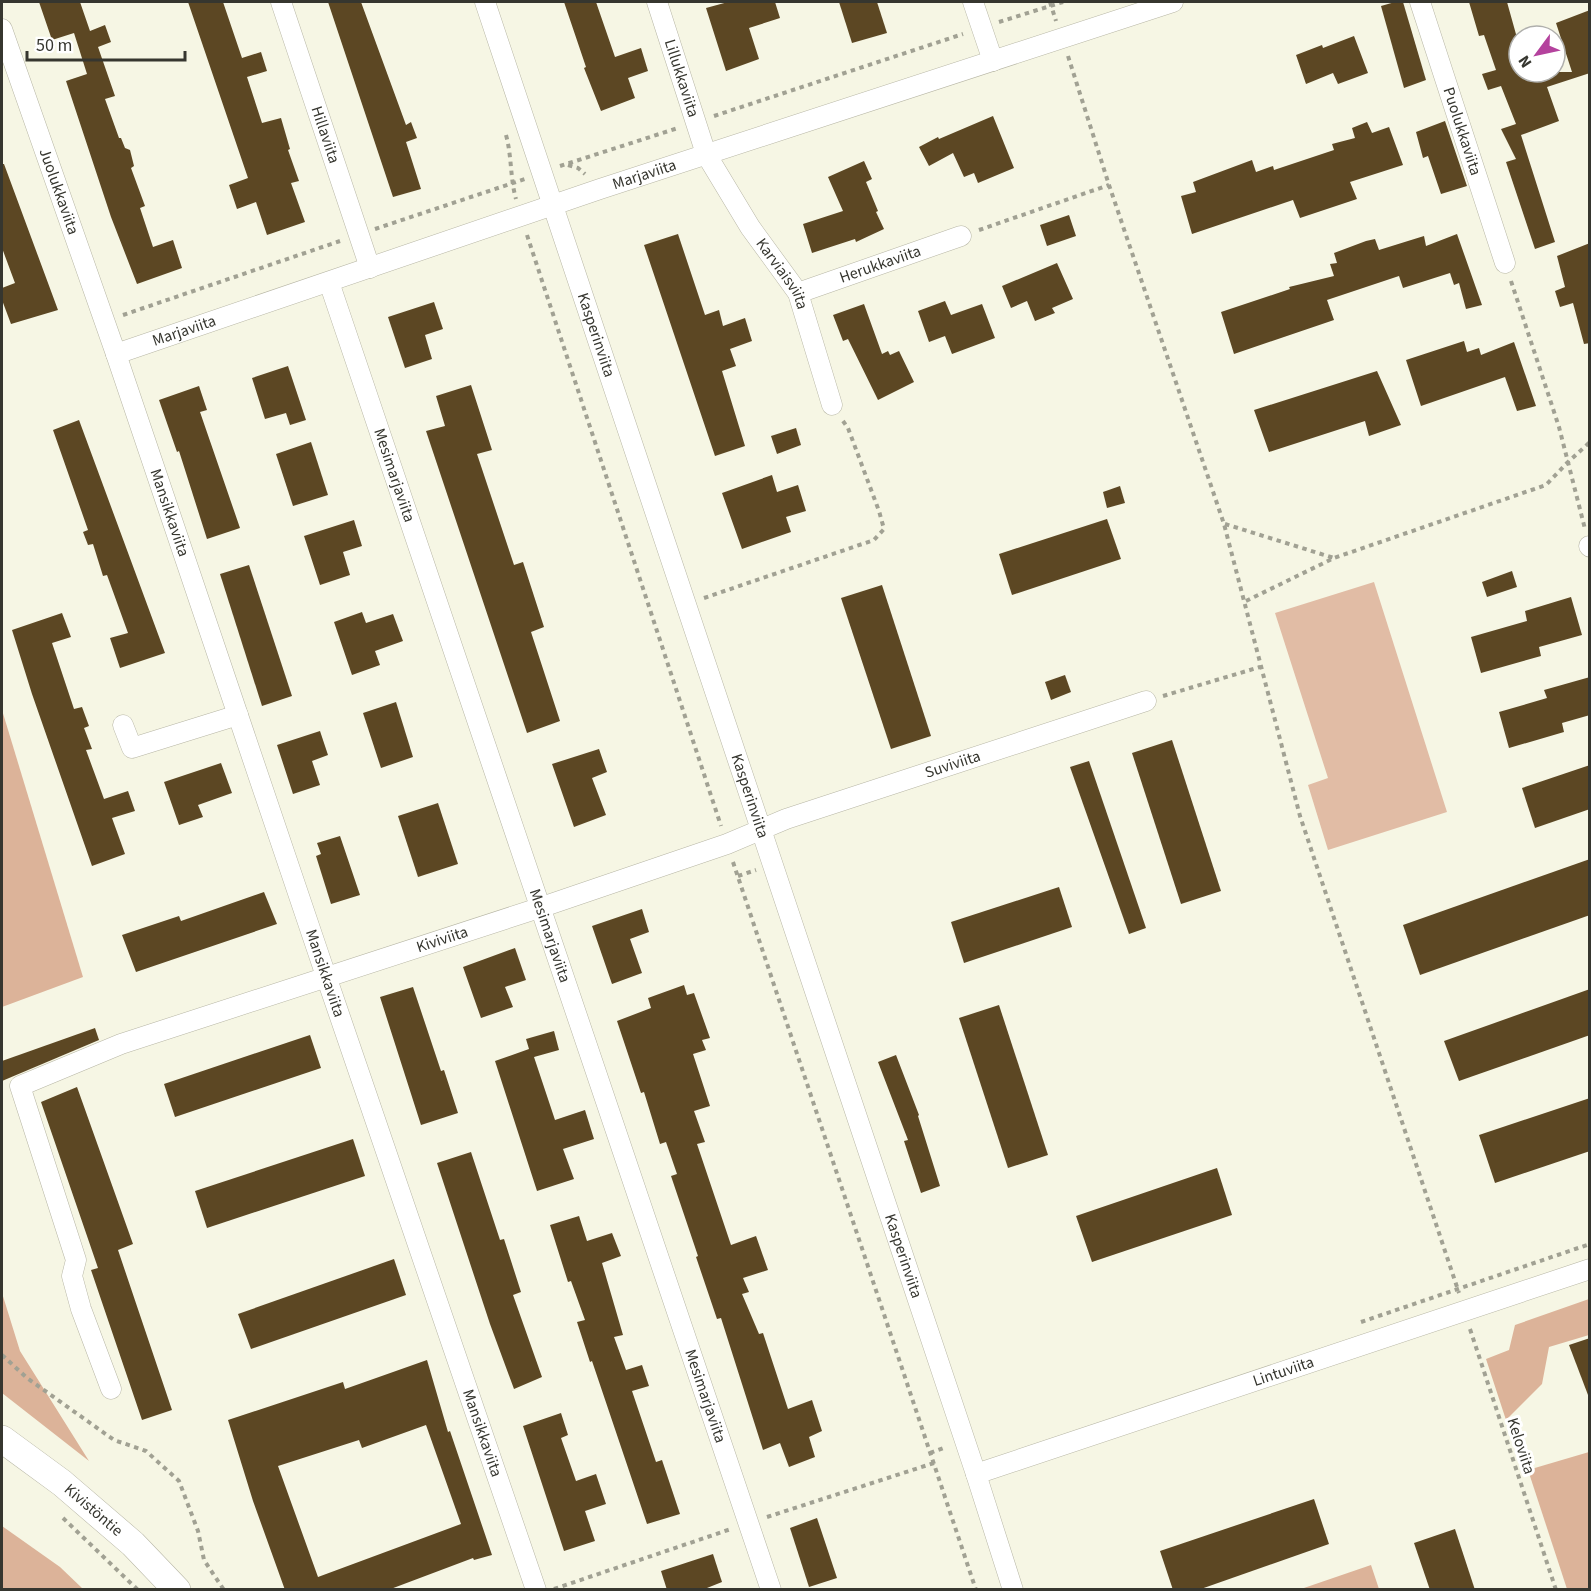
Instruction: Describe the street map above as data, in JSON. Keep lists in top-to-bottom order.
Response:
{
  "streets": {
    "main road": ["Kivistöntie"],
    "street": [
      "Lillukkaviita",
      "Puolukkaviita",
      "Hillaviita",
      "Marjaviita",
      "Juolukkaviita",
      "Herukkaviita",
      "Karviaisviita",
      "Kasperinviita",
      "Mesimarjaviita",
      "Mansikkaviita",
      "Suviviita",
      "Kiviviita",
      "Lintuviita"
    ],
    "path": ["Keloviita"]
  },
  "crossings": [
    ["Lillukkaviita", "Marjaviita"],
    ["Lillukkaviita", "Karviaisviita"],
    ["Hillaviita", "Marjaviita"],
    ["Marjaviita", "Juolukkaviita"],
    ["Marjaviita", "Karviaisviita"],
    ["Marjaviita", "Kasperinviita"],
    ["Marjaviita", "Mesimarjaviita"],
    ["Marjaviita", "Mansikkaviita"],
    ["Marjaviita", "Keloviita"],
    ["Juolukkaviita", "Mansikkaviita"],
    ["Herukkaviita", "Karviaisviita"],
    ["Kasperinviita", "Suviviita"],
    ["Kasperinviita", "Kiviviita"],
    ["Kasperinviita", "Lintuviita"],
    ["Mesimarjaviita", "Kiviviita"],
    ["Mansikkaviita", "Kiviviita"],
    ["Suviviita", "Kiviviita"],
    ["Lintuviita", "Keloviita"]
  ],
  "scale_bar": "50 m",
  "north": "bottom left"
}
